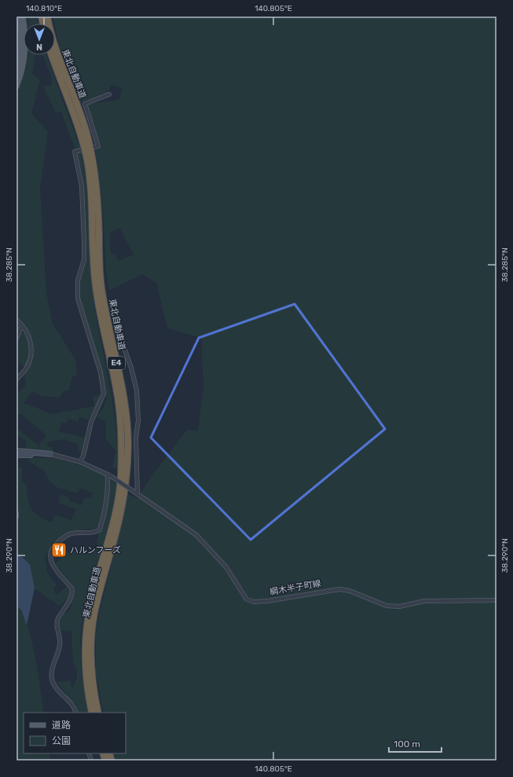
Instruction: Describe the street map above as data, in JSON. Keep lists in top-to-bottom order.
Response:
{
  "streets": {
    "highway": ["東北自動車道", "E4"],
    "street": ["綱木半子町線"]
  },
  "places": {
    "restaurant": ["ハルンフーズ"]
  },
  "legend": ["道路", "公園"],
  "scale_bar": "100 m",
  "north": "bottom",
  "coordinates": [
    "140.810°E",
    "140.805°E",
    "38.285°N",
    "38.290°N"
  ]
}
